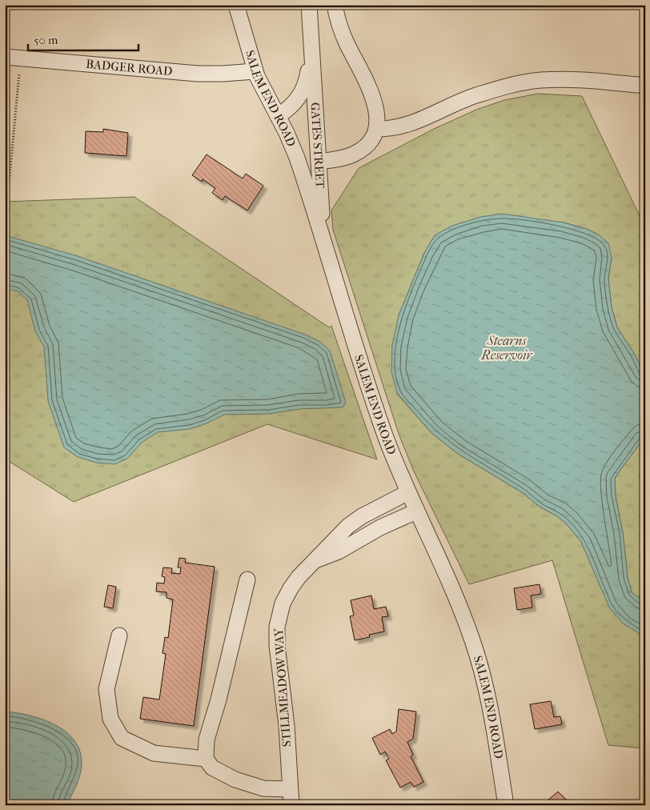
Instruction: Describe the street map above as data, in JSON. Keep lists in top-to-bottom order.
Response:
{
  "streets": {
    "street": [
      "BADGER ROAD",
      "SALEM END ROAD",
      "GATES STREET",
      "STILLMEADOW WAY"
    ]
  },
  "crossings": [
    ["BADGER ROAD", "SALEM END ROAD"],
    ["SALEM END ROAD", "GATES STREET"],
    ["SALEM END ROAD", "STILLMEADOW WAY"]
  ],
  "water": ["Stearns Reservoir"],
  "scale_bar": "50 m"
}
